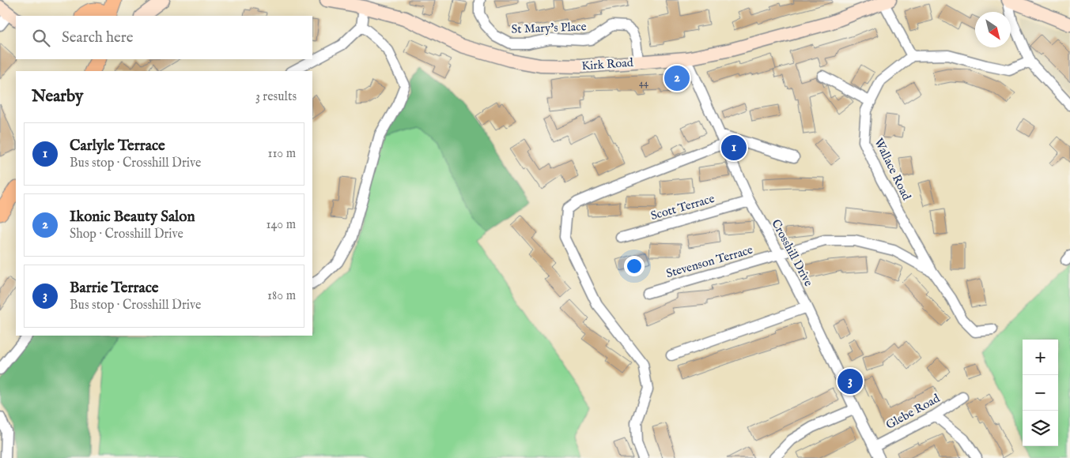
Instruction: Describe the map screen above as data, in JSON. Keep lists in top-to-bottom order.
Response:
{
  "streets": {
    "main road": ["Kirk Road"],
    "street": [
      "St Mary's Place",
      "Wallace Road",
      "Scott Terrace",
      "Crosshill Drive",
      "Stevenson Terrace",
      "Glebe Road"
    ]
  },
  "crossings": [
    ["St Mary's Place", "Kirk Road"],
    ["Kirk Road", "Crosshill Drive"],
    ["Wallace Road", "Stevenson Terrace"],
    ["Scott Terrace", "Crosshill Drive"],
    ["Crosshill Drive", "Stevenson Terrace"],
    ["Crosshill Drive", "Glebe Road"]
  ],
  "house_numbers": ["44"],
  "north": "bottom right",
  "page": {
    "search": "Search here",
    "pins": ["2", "1", "3"],
    "heading": ["Nearby", "3 results"],
    "list": [
      {
        "mark": "1",
        "name": "Carlyle Terrace",
        "note": "Bus stop · Crosshill Drive",
        "value": "110 m"
      },
      {
        "mark": "2",
        "name": "Ikonic Beauty Salon",
        "note": "Shop · Crosshill Drive",
        "value": "140 m"
      },
      {
        "mark": "3",
        "name": "Barrie Terrace",
        "note": "Bus stop · Crosshill Drive",
        "value": "180 m"
      }
    ],
    "map_buttons": ["+", "−"]
  }
}
